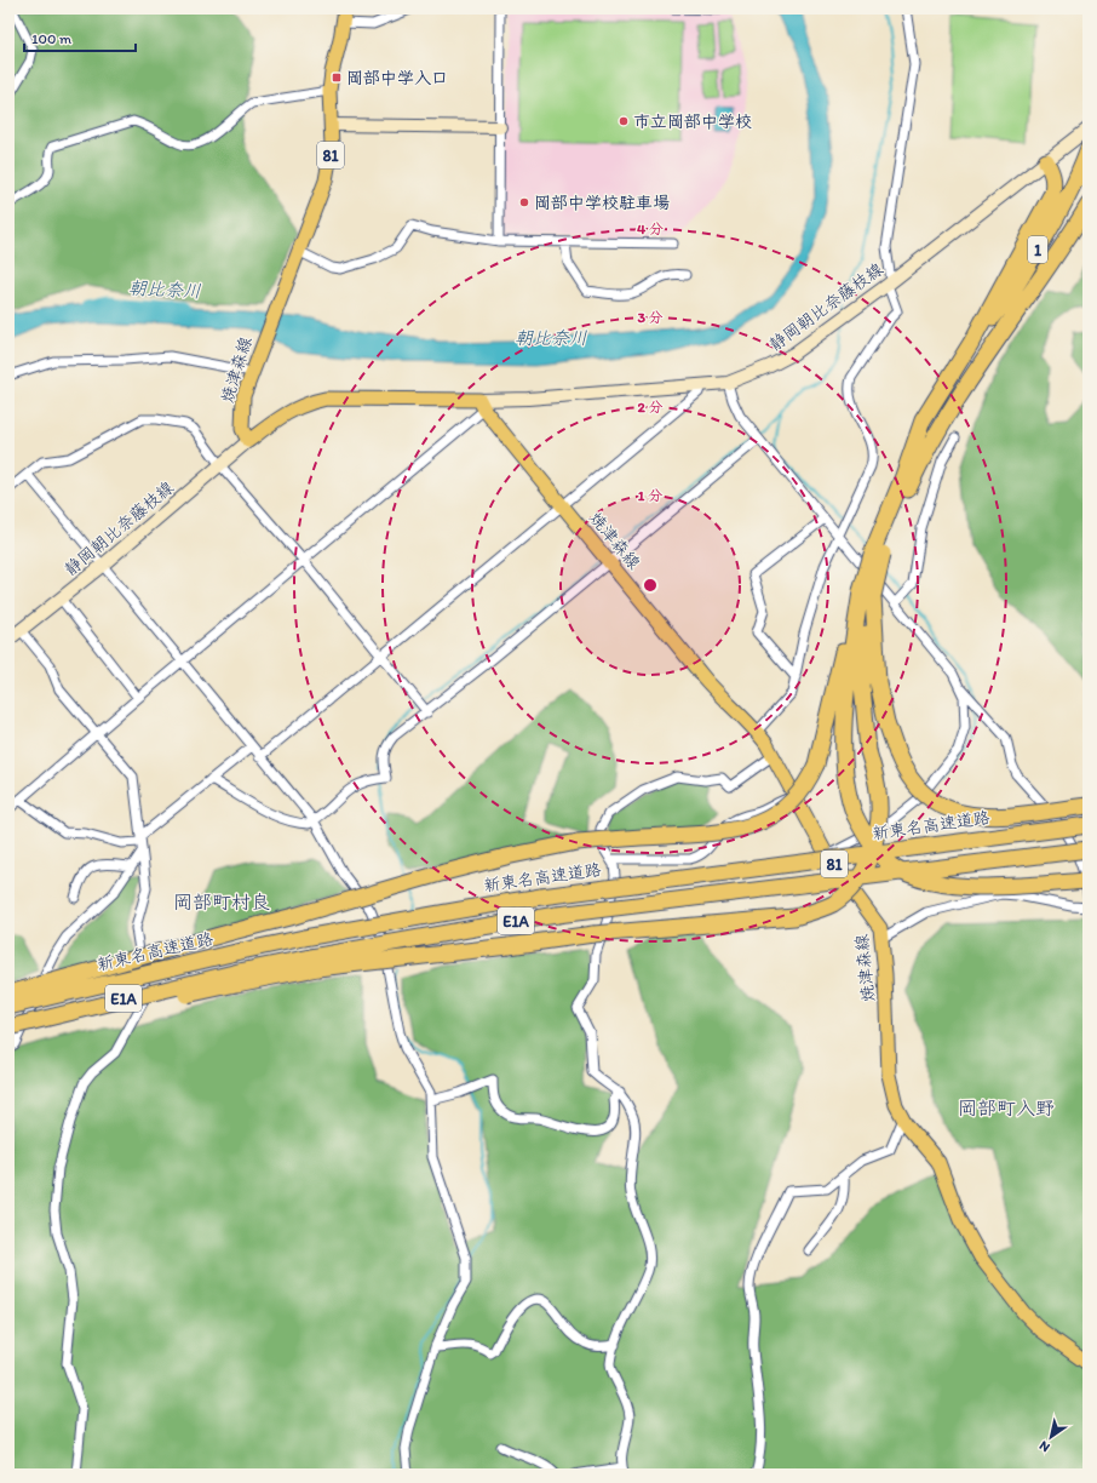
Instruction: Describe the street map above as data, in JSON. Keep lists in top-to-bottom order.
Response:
{
  "streets": {
    "highway": ["1", "新東名高速道路", "E1A"],
    "main road": ["81", "静岡朝比奈藤枝線", "焼津森線"]
  },
  "crossings": [
    ["静岡朝比奈藤枝線", "焼津森線"]
  ],
  "districts": ["岡部町村良", "岡部町入野"],
  "water": ["朝比奈川"],
  "places": {
    "transit": ["岡部中学入口"],
    "other": ["市立岡部中学校", "岡部中学校駐車場"]
  },
  "scale_bar": "100 m",
  "north": "bottom left",
  "rings": [
    "4 分",
    "3 分",
    "2 分",
    "1 分"
  ]
}
